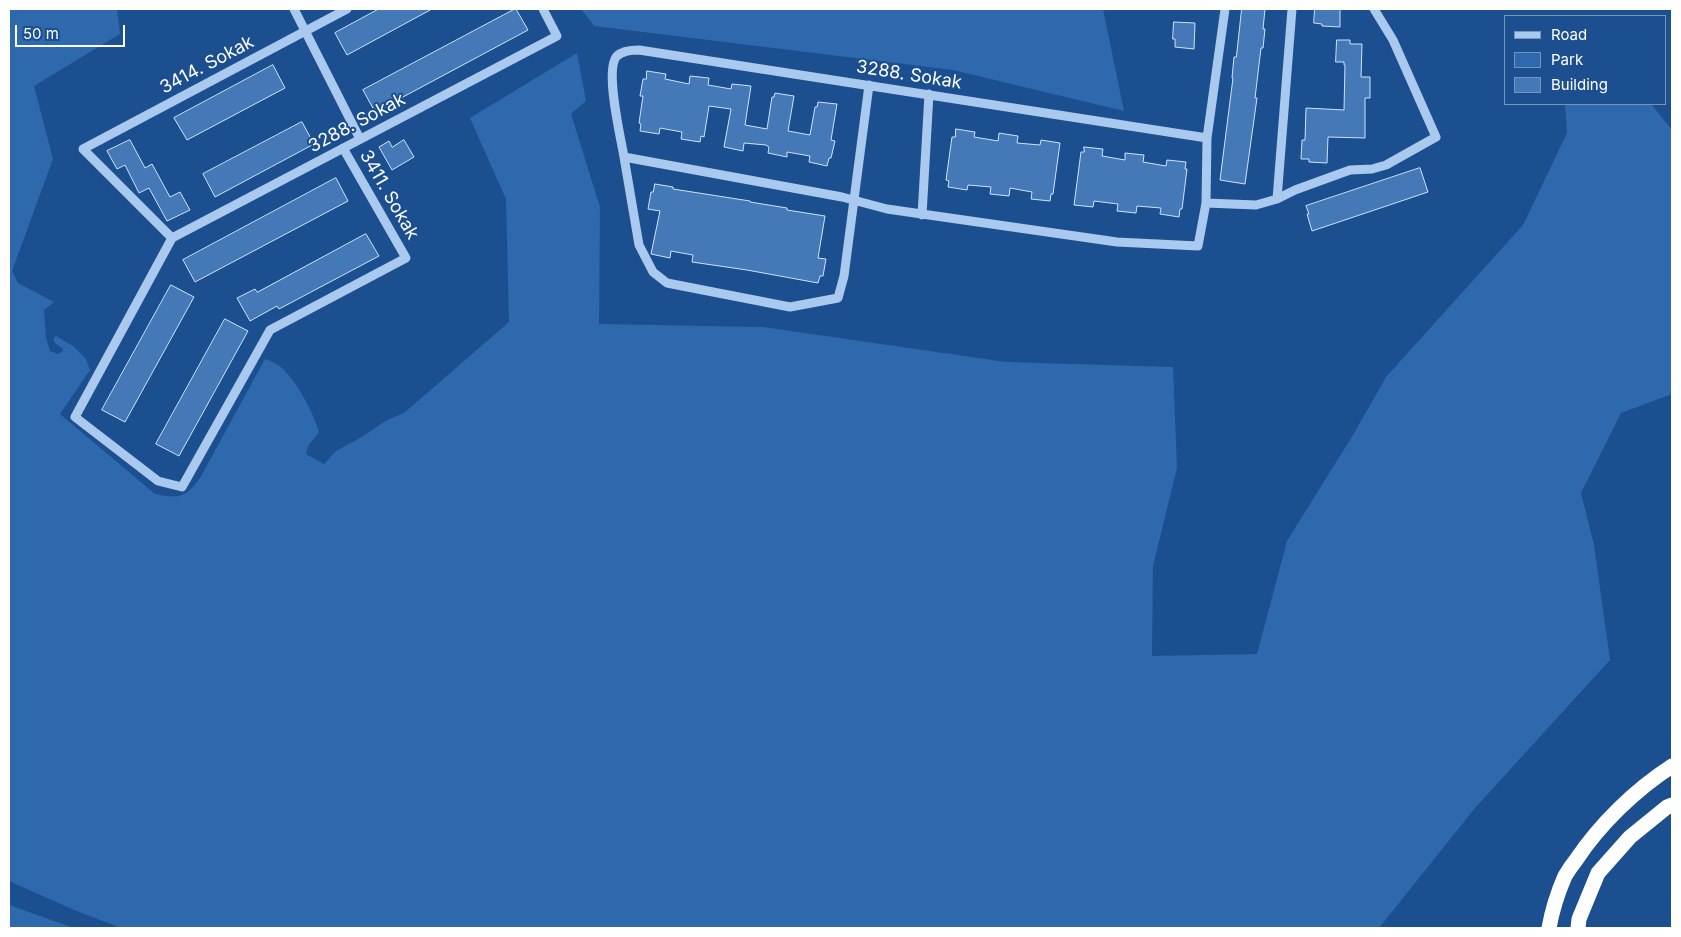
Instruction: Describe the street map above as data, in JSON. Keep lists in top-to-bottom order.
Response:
{
  "streets": {
    "street": ["3414. Sokak", "3288. Sokak", "3411. Sokak"]
  },
  "crossings": [
    ["3414. Sokak", "3288. Sokak"],
    ["3414. Sokak", "3411. Sokak"],
    ["3288. Sokak", "3411. Sokak"]
  ],
  "legend": ["Road", "Park", "Building"],
  "scale_bar": "50 m"
}
